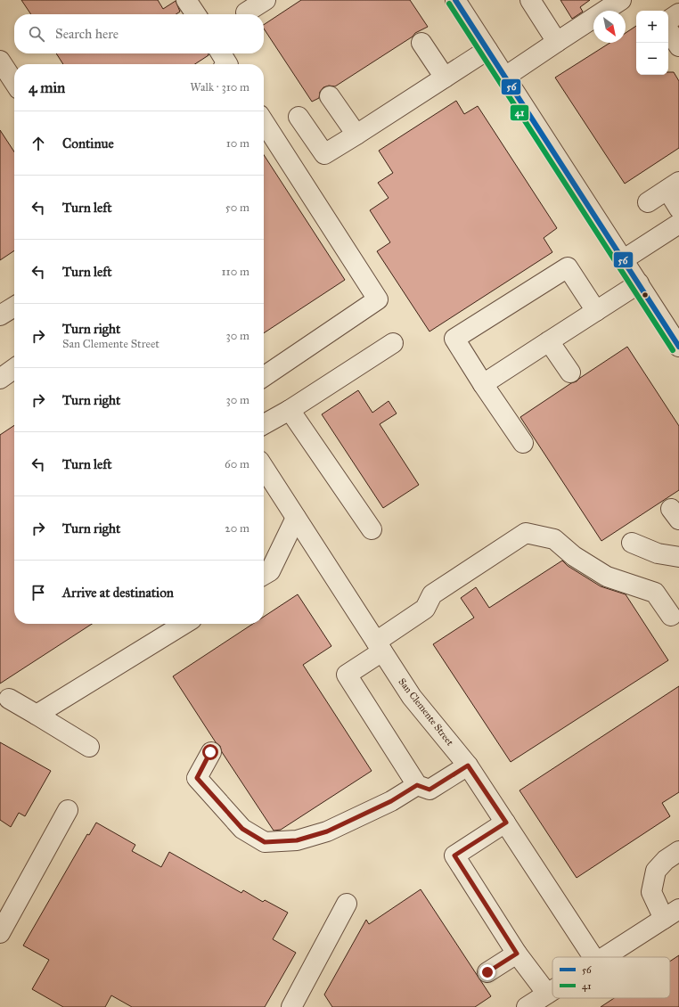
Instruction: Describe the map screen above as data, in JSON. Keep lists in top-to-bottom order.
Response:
{
  "streets": {
    "street": ["San Clemente Street"]
  },
  "lines": ["transit line 56", "transit line 41"],
  "legend": ["56", "41"],
  "north": "bottom right",
  "page": {
    "map_buttons": ["+", "−"],
    "search": "Search here",
    "heading": ["4 min", "Walk · 310 m"],
    "list": [
      ["Continue", "10 m"],
      ["Turn left", "50 m"],
      ["Turn left", "110 m"],
      ["Turn right", "San Clemente Street", "30 m"],
      ["Turn right", "30 m"],
      ["Turn left", "60 m"],
      ["Turn right", "20 m"],
      "Arrive at destination"
    ]
  }
}
